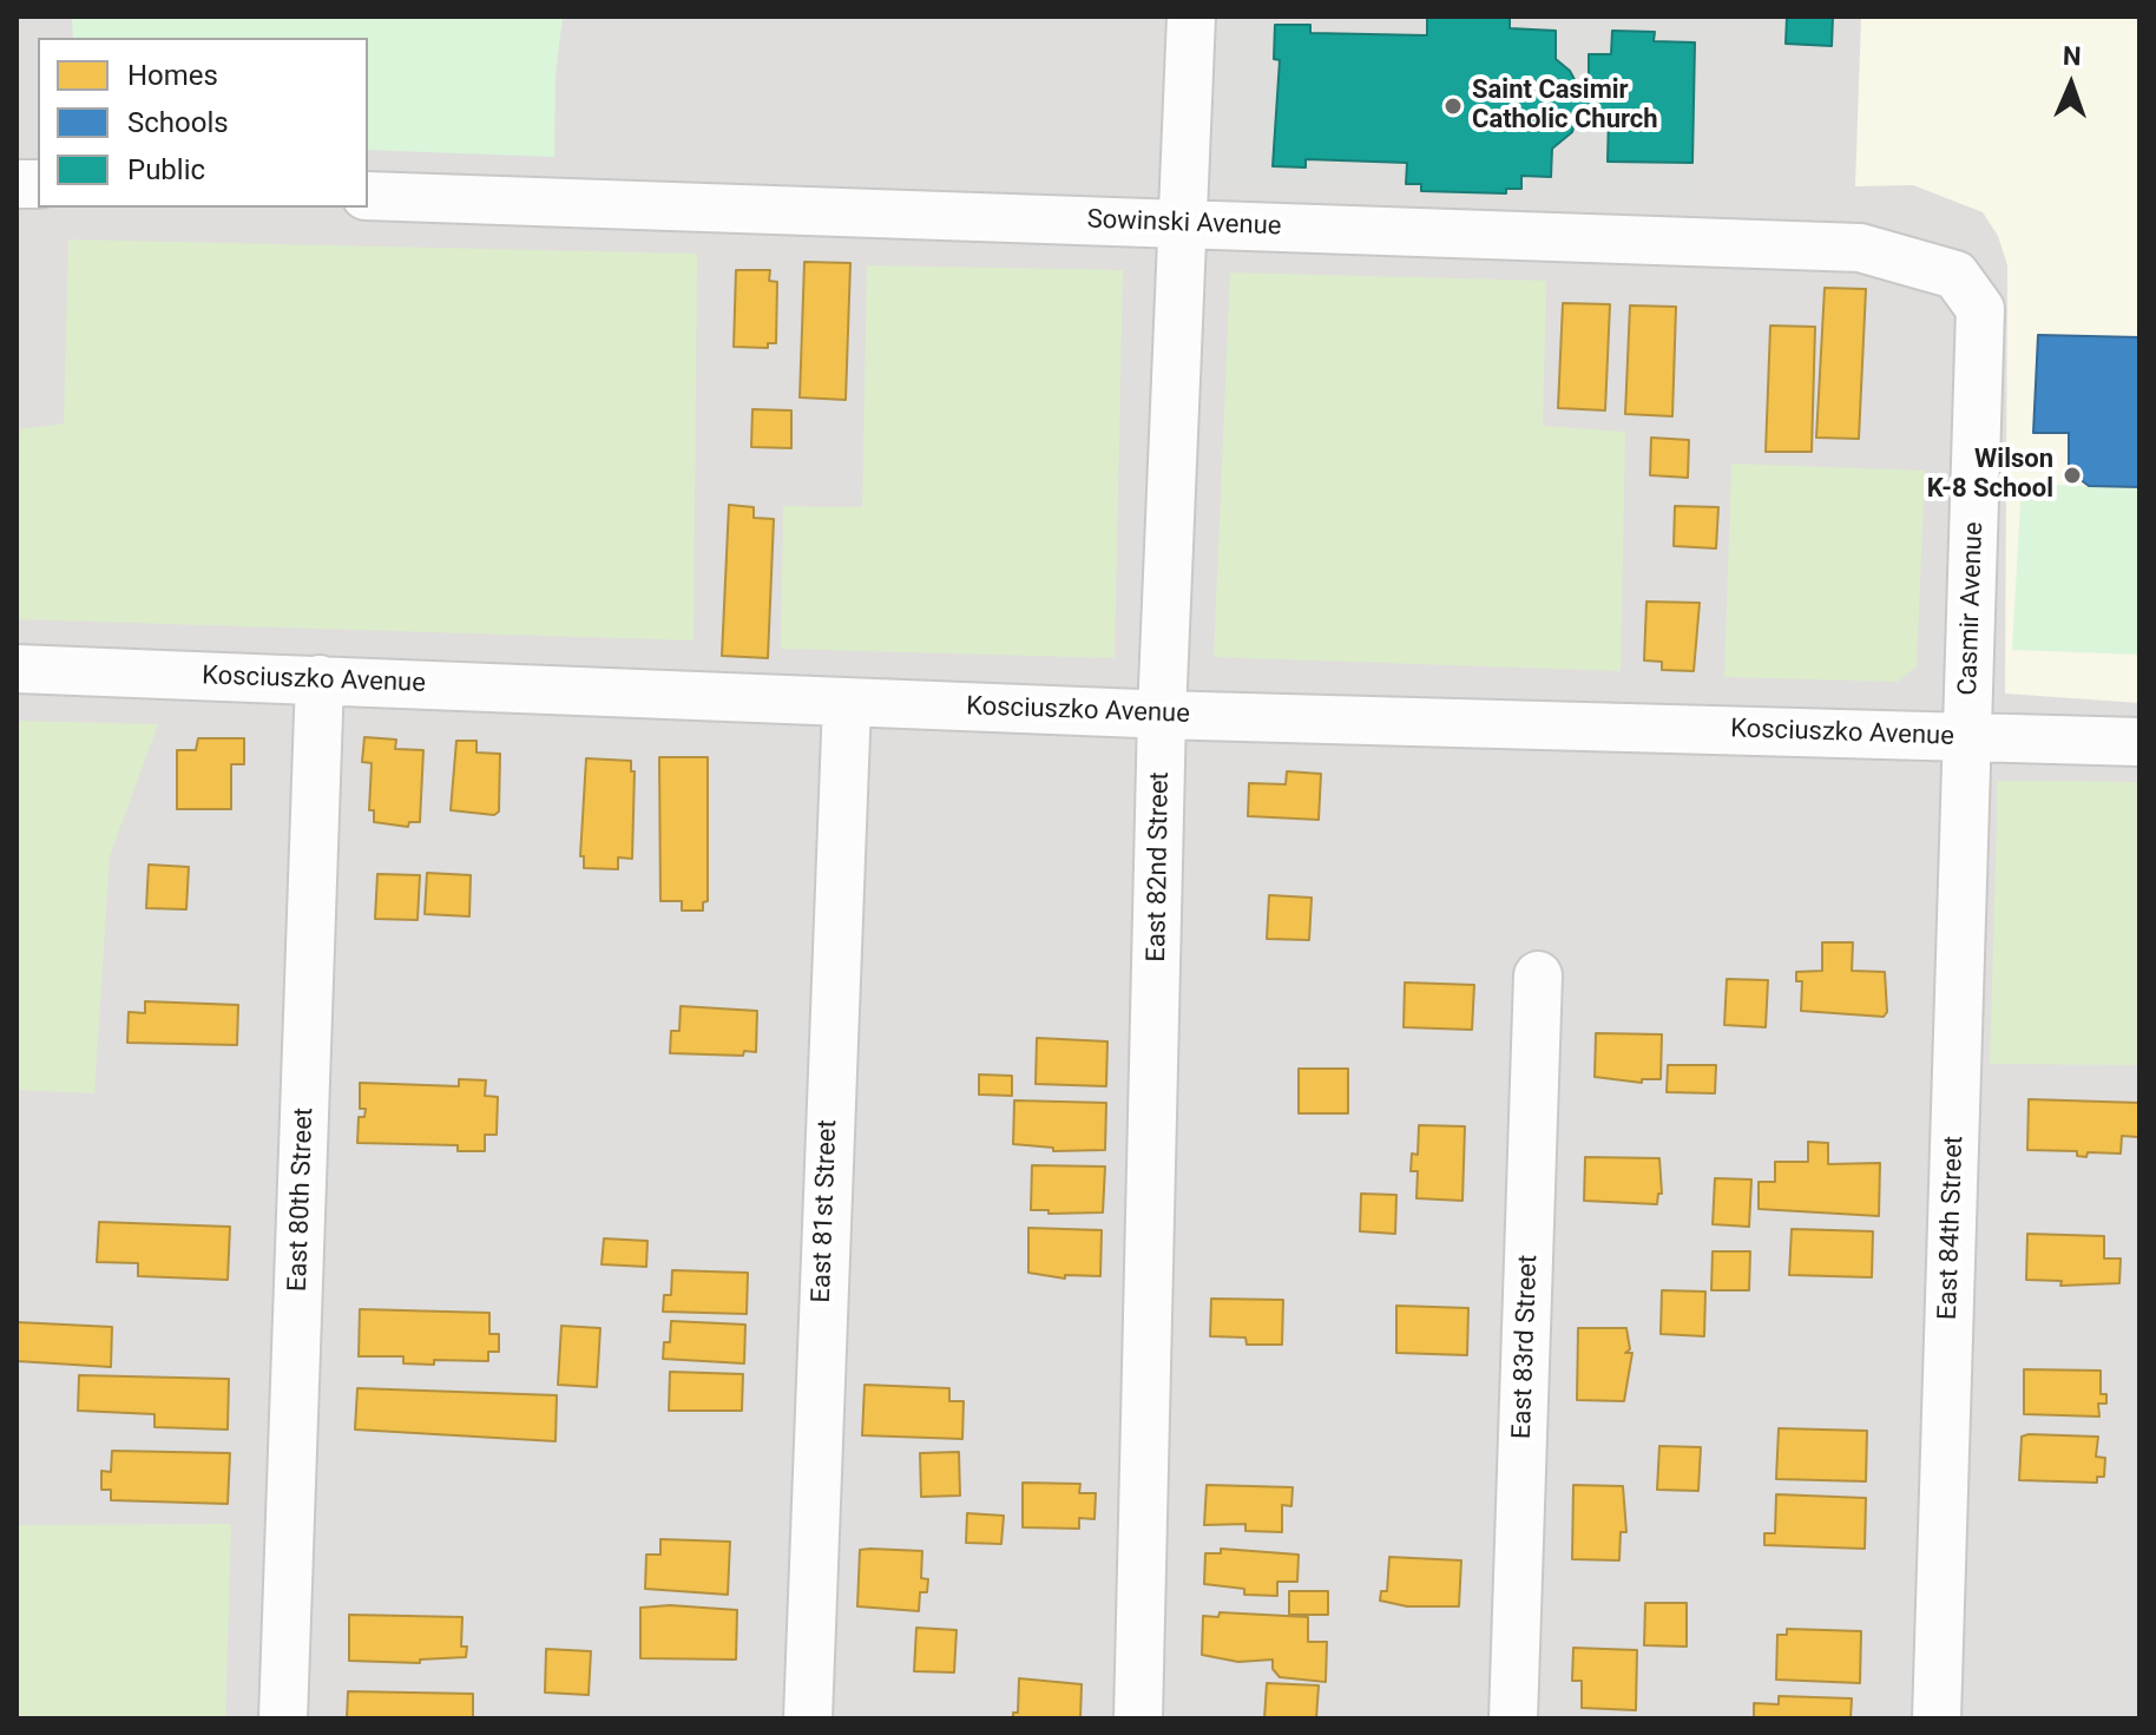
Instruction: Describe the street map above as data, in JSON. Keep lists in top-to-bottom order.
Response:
{
  "streets": {
    "street": [
      "Sowinski Avenue",
      "Casmir Avenue",
      "Kosciuszko Avenue",
      "East 82nd Street",
      "East 80th Street",
      "East 81st Street",
      "East 84th Street",
      "East 83rd Street"
    ]
  },
  "crossings": [
    ["Sowinski Avenue", "Casmir Avenue"],
    ["Sowinski Avenue", "East 82nd Street"],
    ["Casmir Avenue", "Kosciuszko Avenue"],
    ["Casmir Avenue", "East 84th Street"],
    ["Kosciuszko Avenue", "East 82nd Street"],
    ["Kosciuszko Avenue", "East 80th Street"],
    ["Kosciuszko Avenue", "East 81st Street"],
    ["Kosciuszko Avenue", "East 84th Street"]
  ],
  "places": ["Saint Casimir Catholic Church", "Wilson K-8 School"],
  "legend": ["Homes", "Schools", "Public"],
  "north": "top"
}
